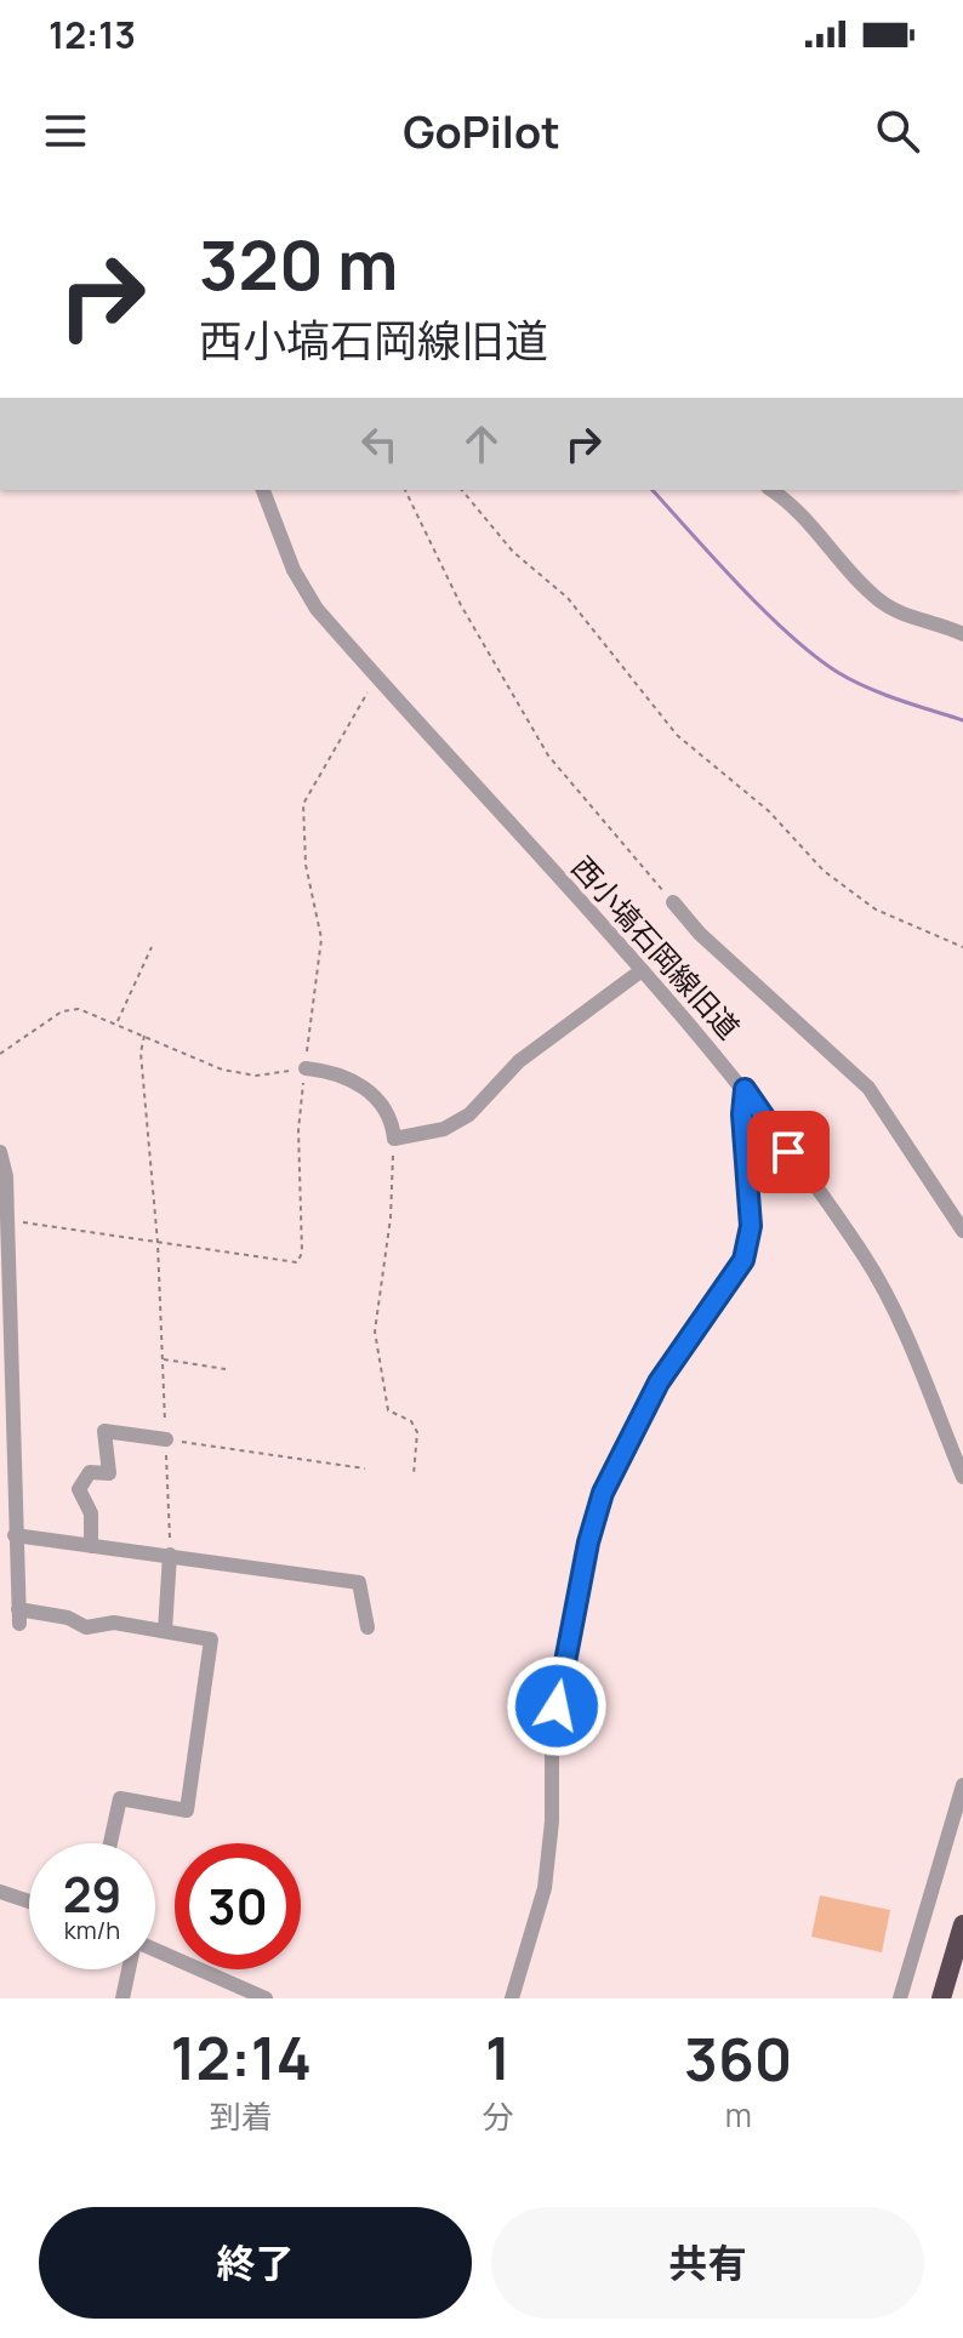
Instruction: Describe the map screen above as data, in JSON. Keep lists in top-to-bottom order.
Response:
{
  "streets": {
    "street": ["西小塙石岡線旧道"]
  },
  "page": {
    "status": "12:13",
    "header": "GoPilot",
    "turn": ["320 m", "西小塙石岡線旧道"],
    "speed": "29 km/h",
    "limit": "30",
    "eta": [
      "12:14",
      "到着",
      "1",
      "分",
      "360",
      "m"
    ],
    "buttons": ["終了", "共有"]
  }
}
